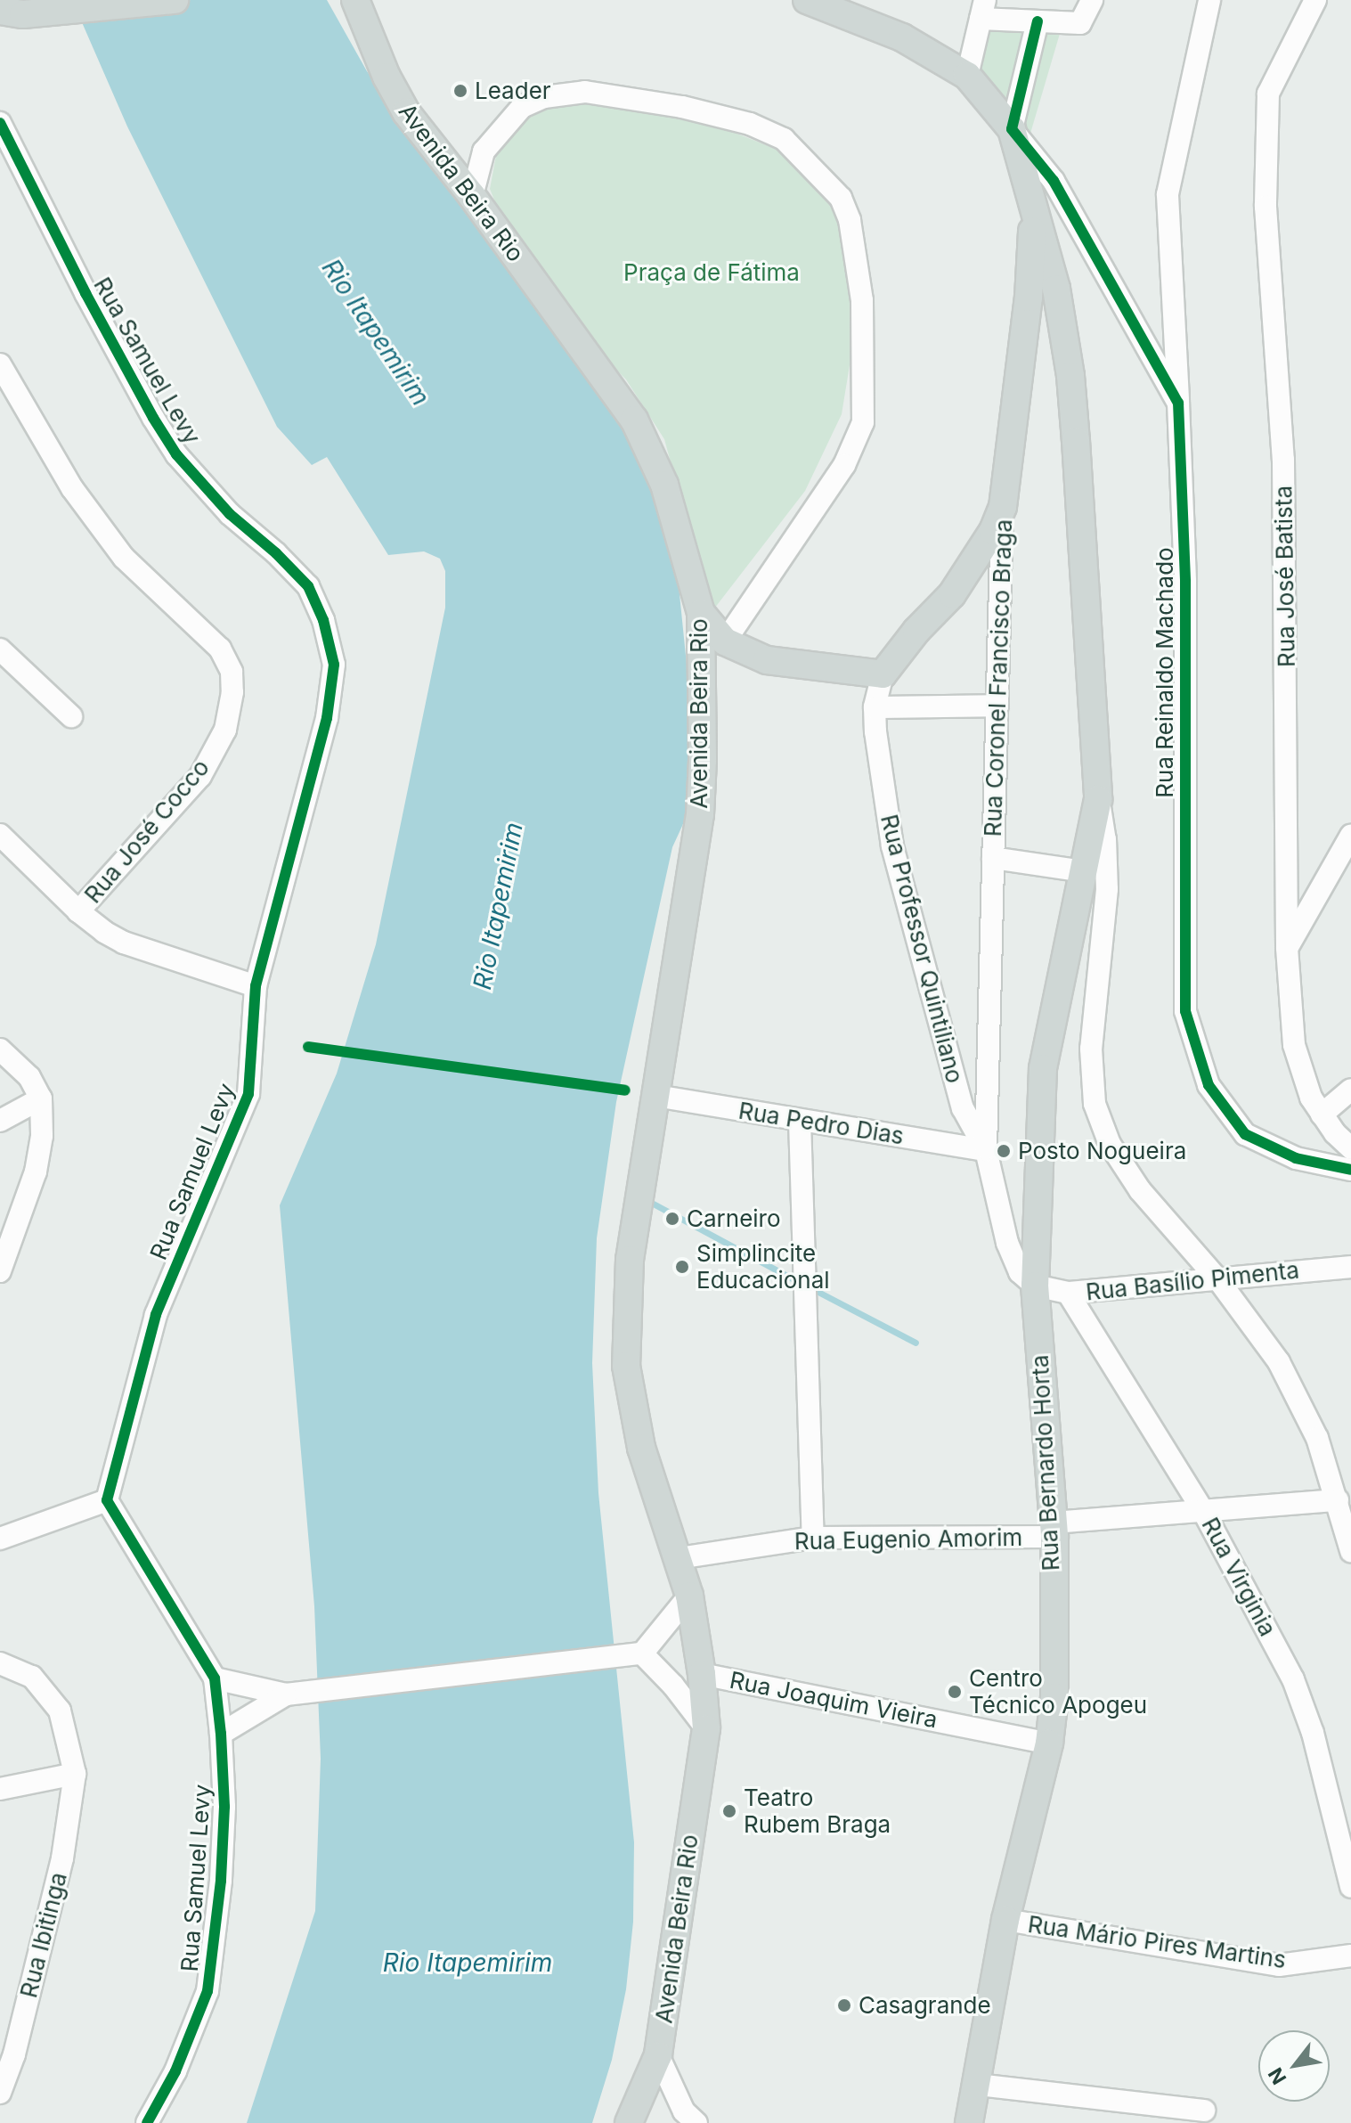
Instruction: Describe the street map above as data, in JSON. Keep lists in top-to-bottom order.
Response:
{
  "streets": {
    "main road": [
      "Avenida Beira Rio",
      "Rua Coronel Francisco Braga",
      "Rua Professor Quintiliano",
      "Rua Bernardo Horta"
    ],
    "street": [
      "Rua Samuel Levy",
      "Rua José Batista",
      "Rua Reinaldo Machado",
      "Rua José Cocco",
      "Rua Pedro Dias",
      "Rua Basílio Pimenta",
      "Rua Eugenio Amorim",
      "Rua Virginia",
      "Rua Joaquim Vieira",
      "Rua Ibitinga",
      "Rua Mário Pires Martins"
    ]
  },
  "crossings": [
    ["Avenida Beira Rio", "Rua Pedro Dias"],
    ["Avenida Beira Rio", "Rua Eugenio Amorim"],
    ["Avenida Beira Rio", "Rua Joaquim Vieira"],
    ["Rua Reinaldo Machado", "Rua Bernardo Horta"],
    ["Rua Coronel Francisco Braga", "Rua Professor Quintiliano"],
    ["Rua Coronel Francisco Braga", "Rua Pedro Dias"],
    ["Rua Coronel Francisco Braga", "Rua Bernardo Horta"],
    ["Rua Professor Quintiliano", "Rua Pedro Dias"],
    ["Rua Professor Quintiliano", "Rua Basílio Pimenta"],
    ["Rua Professor Quintiliano", "Rua Bernardo Horta"],
    ["Rua Basílio Pimenta", "Rua Bernardo Horta"],
    ["Rua Basílio Pimenta", "Rua Virginia"],
    ["Rua Bernardo Horta", "Rua Eugenio Amorim"],
    ["Rua Bernardo Horta", "Rua Joaquim Vieira"],
    ["Rua Bernardo Horta", "Rua Mário Pires Martins"],
    ["Rua Eugenio Amorim", "Rua Virginia"]
  ],
  "water": ["Rio Itapemirim"],
  "parks": ["Praça de Fátima"],
  "places": [
    "Leader",
    "Posto Nogueira",
    "Carneiro",
    "Simplincite Educacional",
    "Centro Técnico Apogeu",
    "Teatro Rubem Braga",
    "Casagrande"
  ],
  "north": "bottom left"
}
